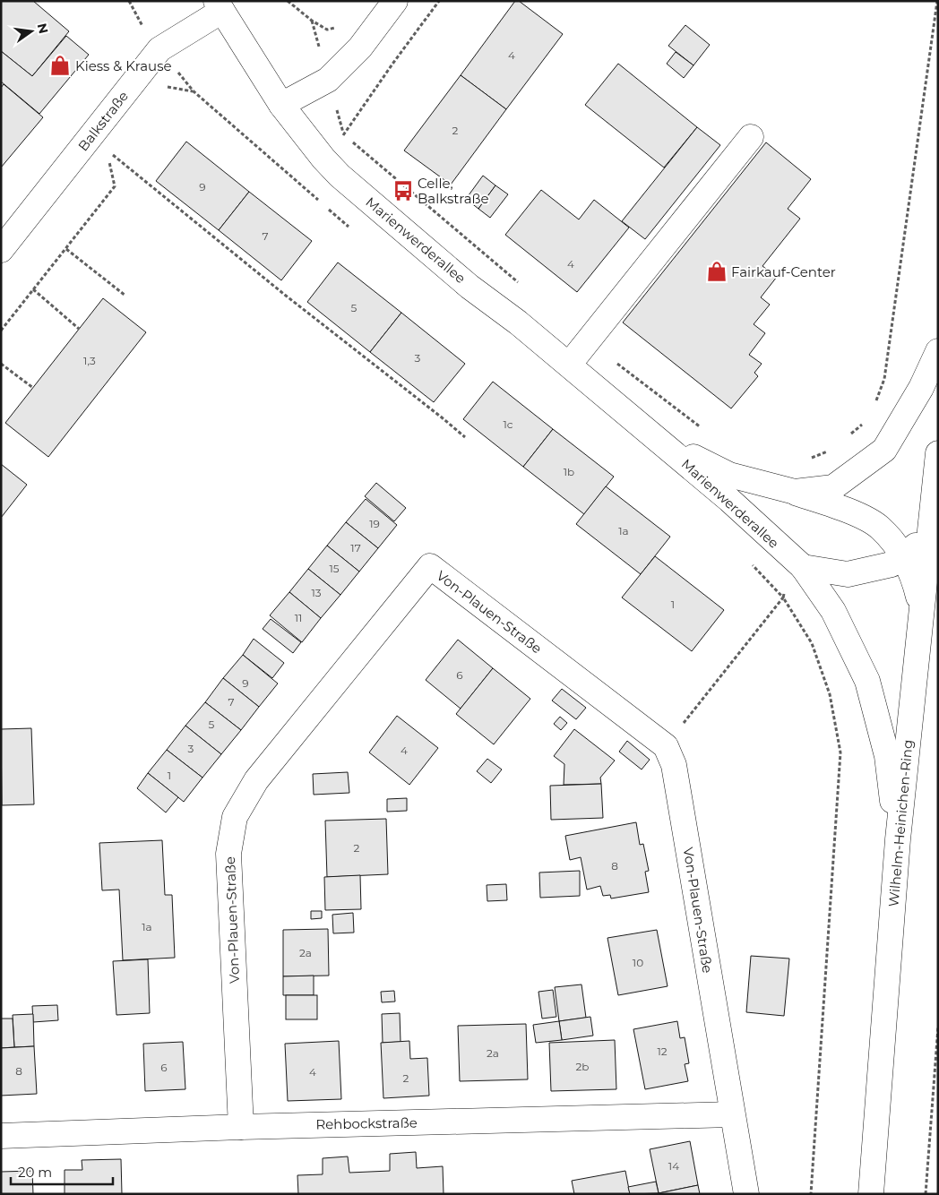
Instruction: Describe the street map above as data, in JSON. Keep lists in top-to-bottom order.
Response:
{
  "streets": {
    "street": [
      "Balkstraße",
      "Marienwerderallee",
      "Von-Plauen-Straße",
      "Wilhelm-Heinichen-Ring",
      "Rehbockstraße"
    ]
  },
  "crossings": [
    ["Balkstraße", "Marienwerderallee"],
    ["Marienwerderallee", "Wilhelm-Heinichen-Ring"],
    ["Von-Plauen-Straße", "Rehbockstraße"]
  ],
  "places": {
    "shop": ["Kiess & Krause", "Fairkauf-Center"],
    "bus stop": ["Celle, Balkstraße"]
  },
  "house_numbers": [
    "4",
    "2",
    "9",
    "7",
    "4",
    "5",
    "3",
    "1,3",
    "1c",
    "1b",
    "19",
    "1a",
    "17",
    "15",
    "13",
    "1",
    "11",
    "6",
    "9",
    "7",
    "5",
    "3",
    "4",
    "1",
    "2",
    "8",
    "1a",
    "2a",
    "10",
    "12",
    "2a",
    "2b",
    "6",
    "8",
    "4",
    "2",
    "14"
  ],
  "scale_bar": "20 m",
  "north": "right"
}
